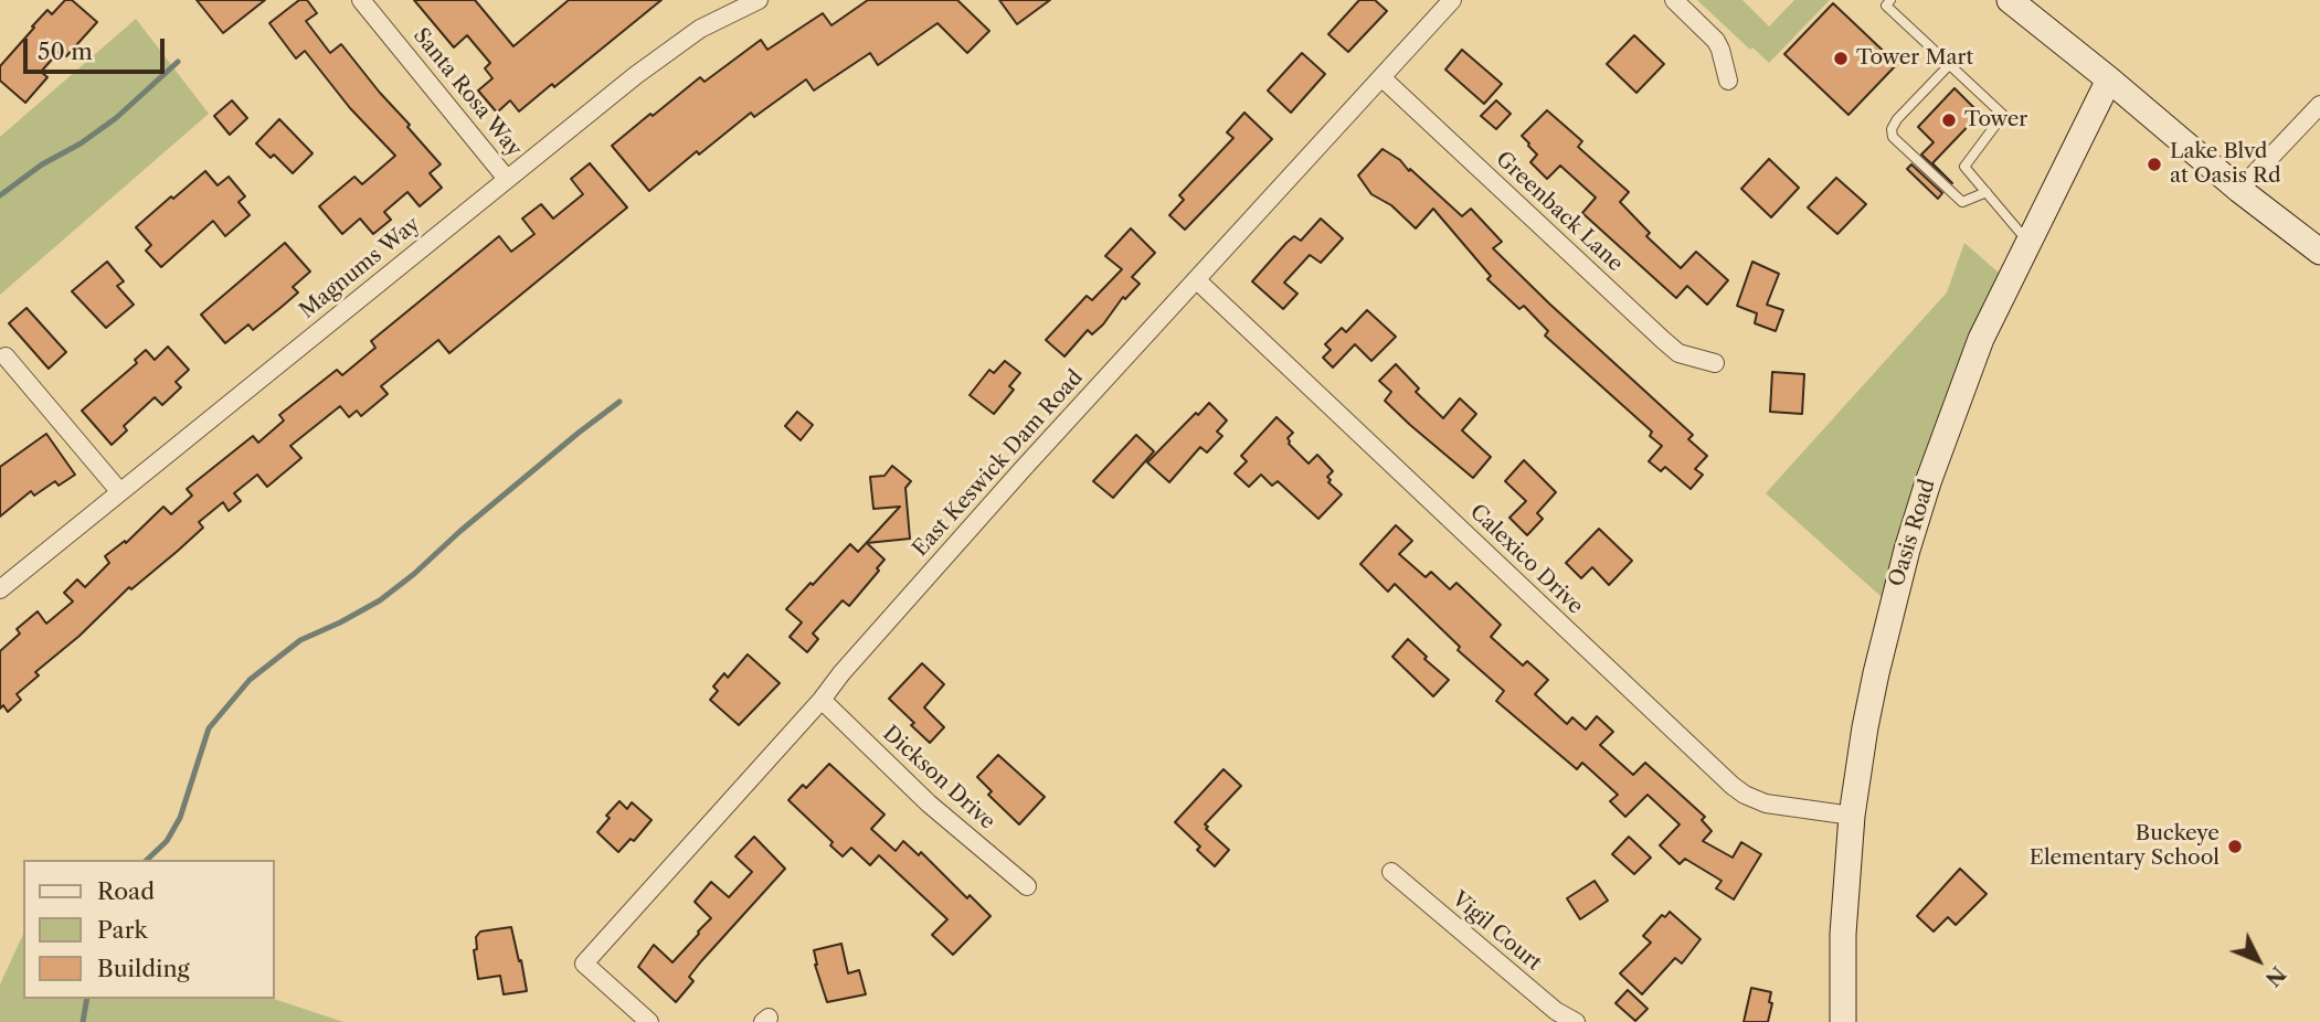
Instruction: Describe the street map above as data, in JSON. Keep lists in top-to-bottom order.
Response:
{
  "streets": {
    "main road": ["Oasis Road"],
    "street": [
      "Santa Rosa Way",
      "Greenback Lane",
      "Magnums Way",
      "East Keswick Dam Road",
      "Calexico Drive",
      "Dickson Drive",
      "Vigil Court"
    ]
  },
  "crossings": [
    ["Santa Rosa Way", "Magnums Way"],
    ["Greenback Lane", "East Keswick Dam Road"],
    ["East Keswick Dam Road", "Calexico Drive"],
    ["East Keswick Dam Road", "Dickson Drive"],
    ["Oasis Road", "Calexico Drive"]
  ],
  "places": [
    "Tower Mart",
    "Tower",
    "Lake Blvd at Oasis Rd",
    "Buckeye Elementary School"
  ],
  "legend": ["Road", "Park", "Building"],
  "scale_bar": "50 m",
  "north": "bottom right"
}
